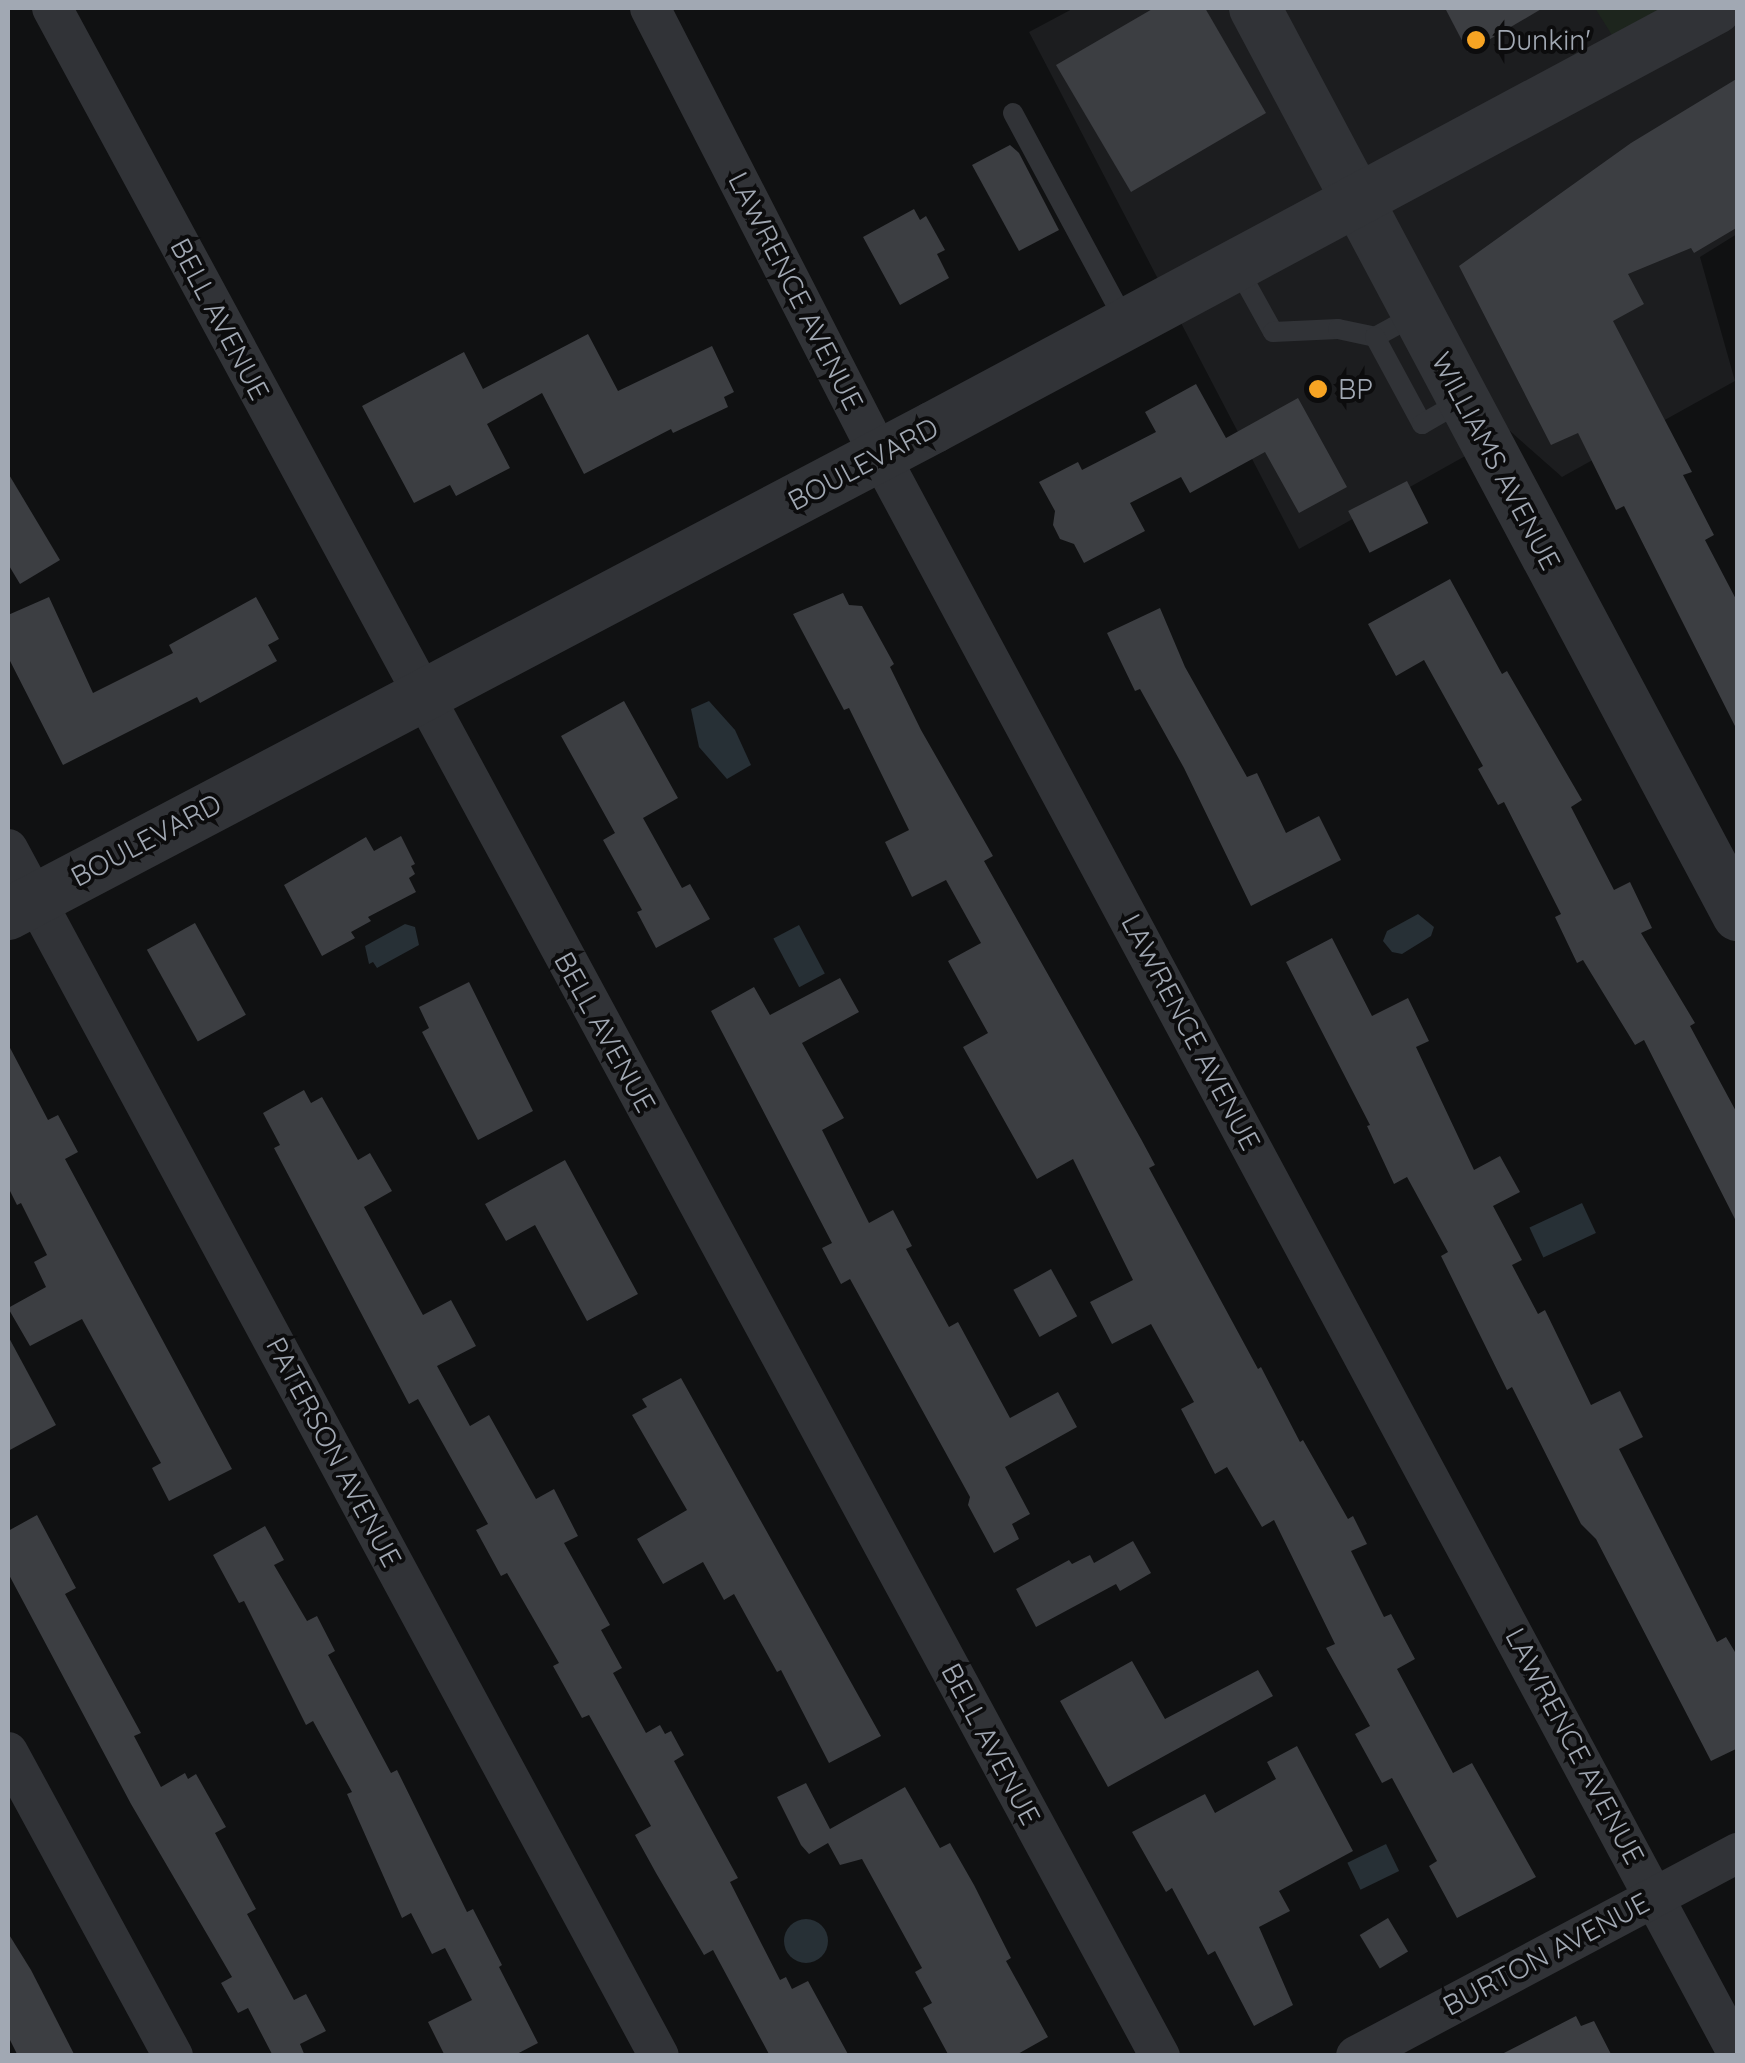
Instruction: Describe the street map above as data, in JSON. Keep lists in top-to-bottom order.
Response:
{
  "streets": {
    "street": [
      "LAWRENCE AVENUE",
      "BELL AVENUE",
      "WILLIAMS AVENUE",
      "BOULEVARD",
      "PATERSON AVENUE",
      "BURTON AVENUE"
    ]
  },
  "crossings": [
    ["LAWRENCE AVENUE", "BOULEVARD"],
    ["LAWRENCE AVENUE", "BURTON AVENUE"],
    ["BELL AVENUE", "BOULEVARD"],
    ["WILLIAMS AVENUE", "BOULEVARD"],
    ["BOULEVARD", "PATERSON AVENUE"]
  ],
  "places": ["Dunkin'", "BP"]
}
